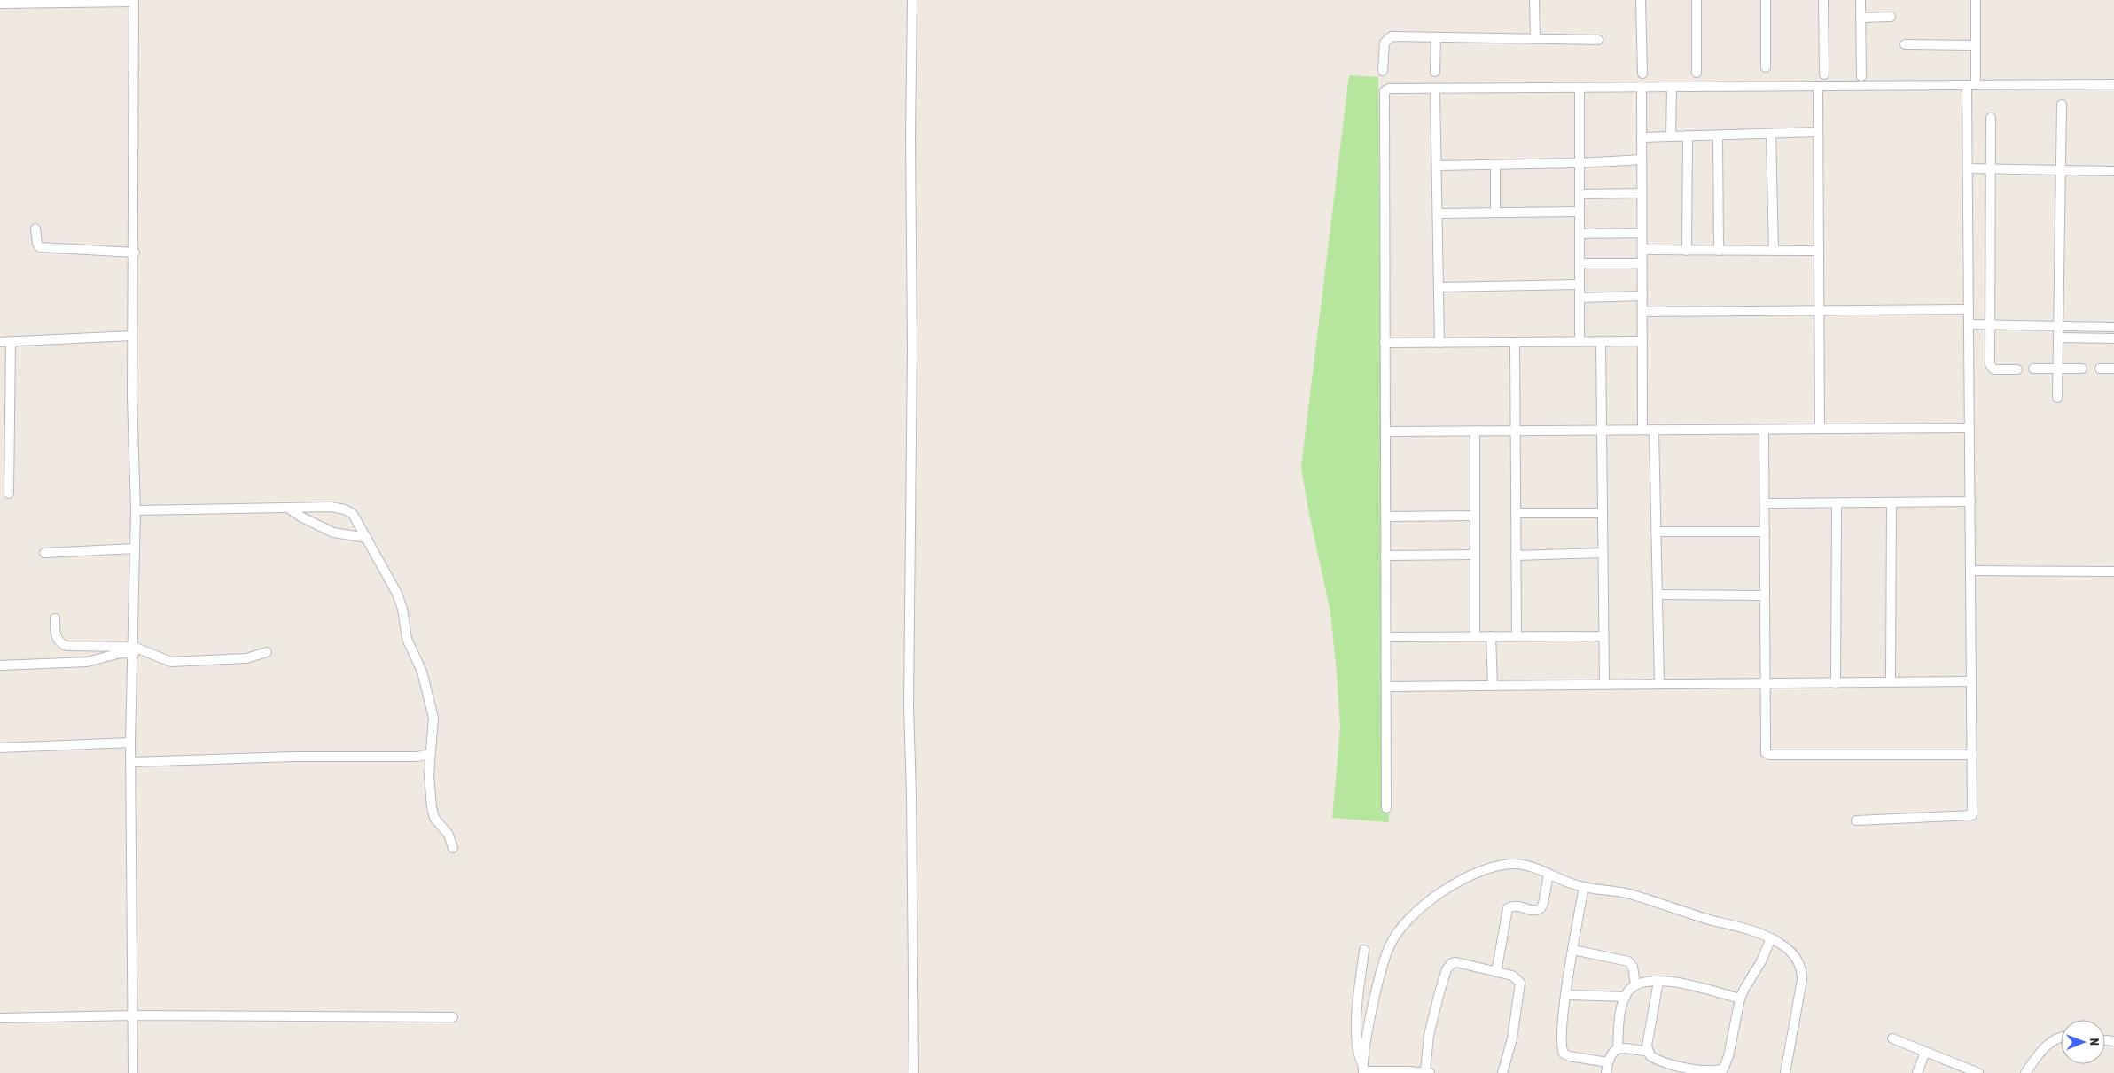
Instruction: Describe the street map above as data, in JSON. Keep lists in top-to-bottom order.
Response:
{
  "north": "right"
}
